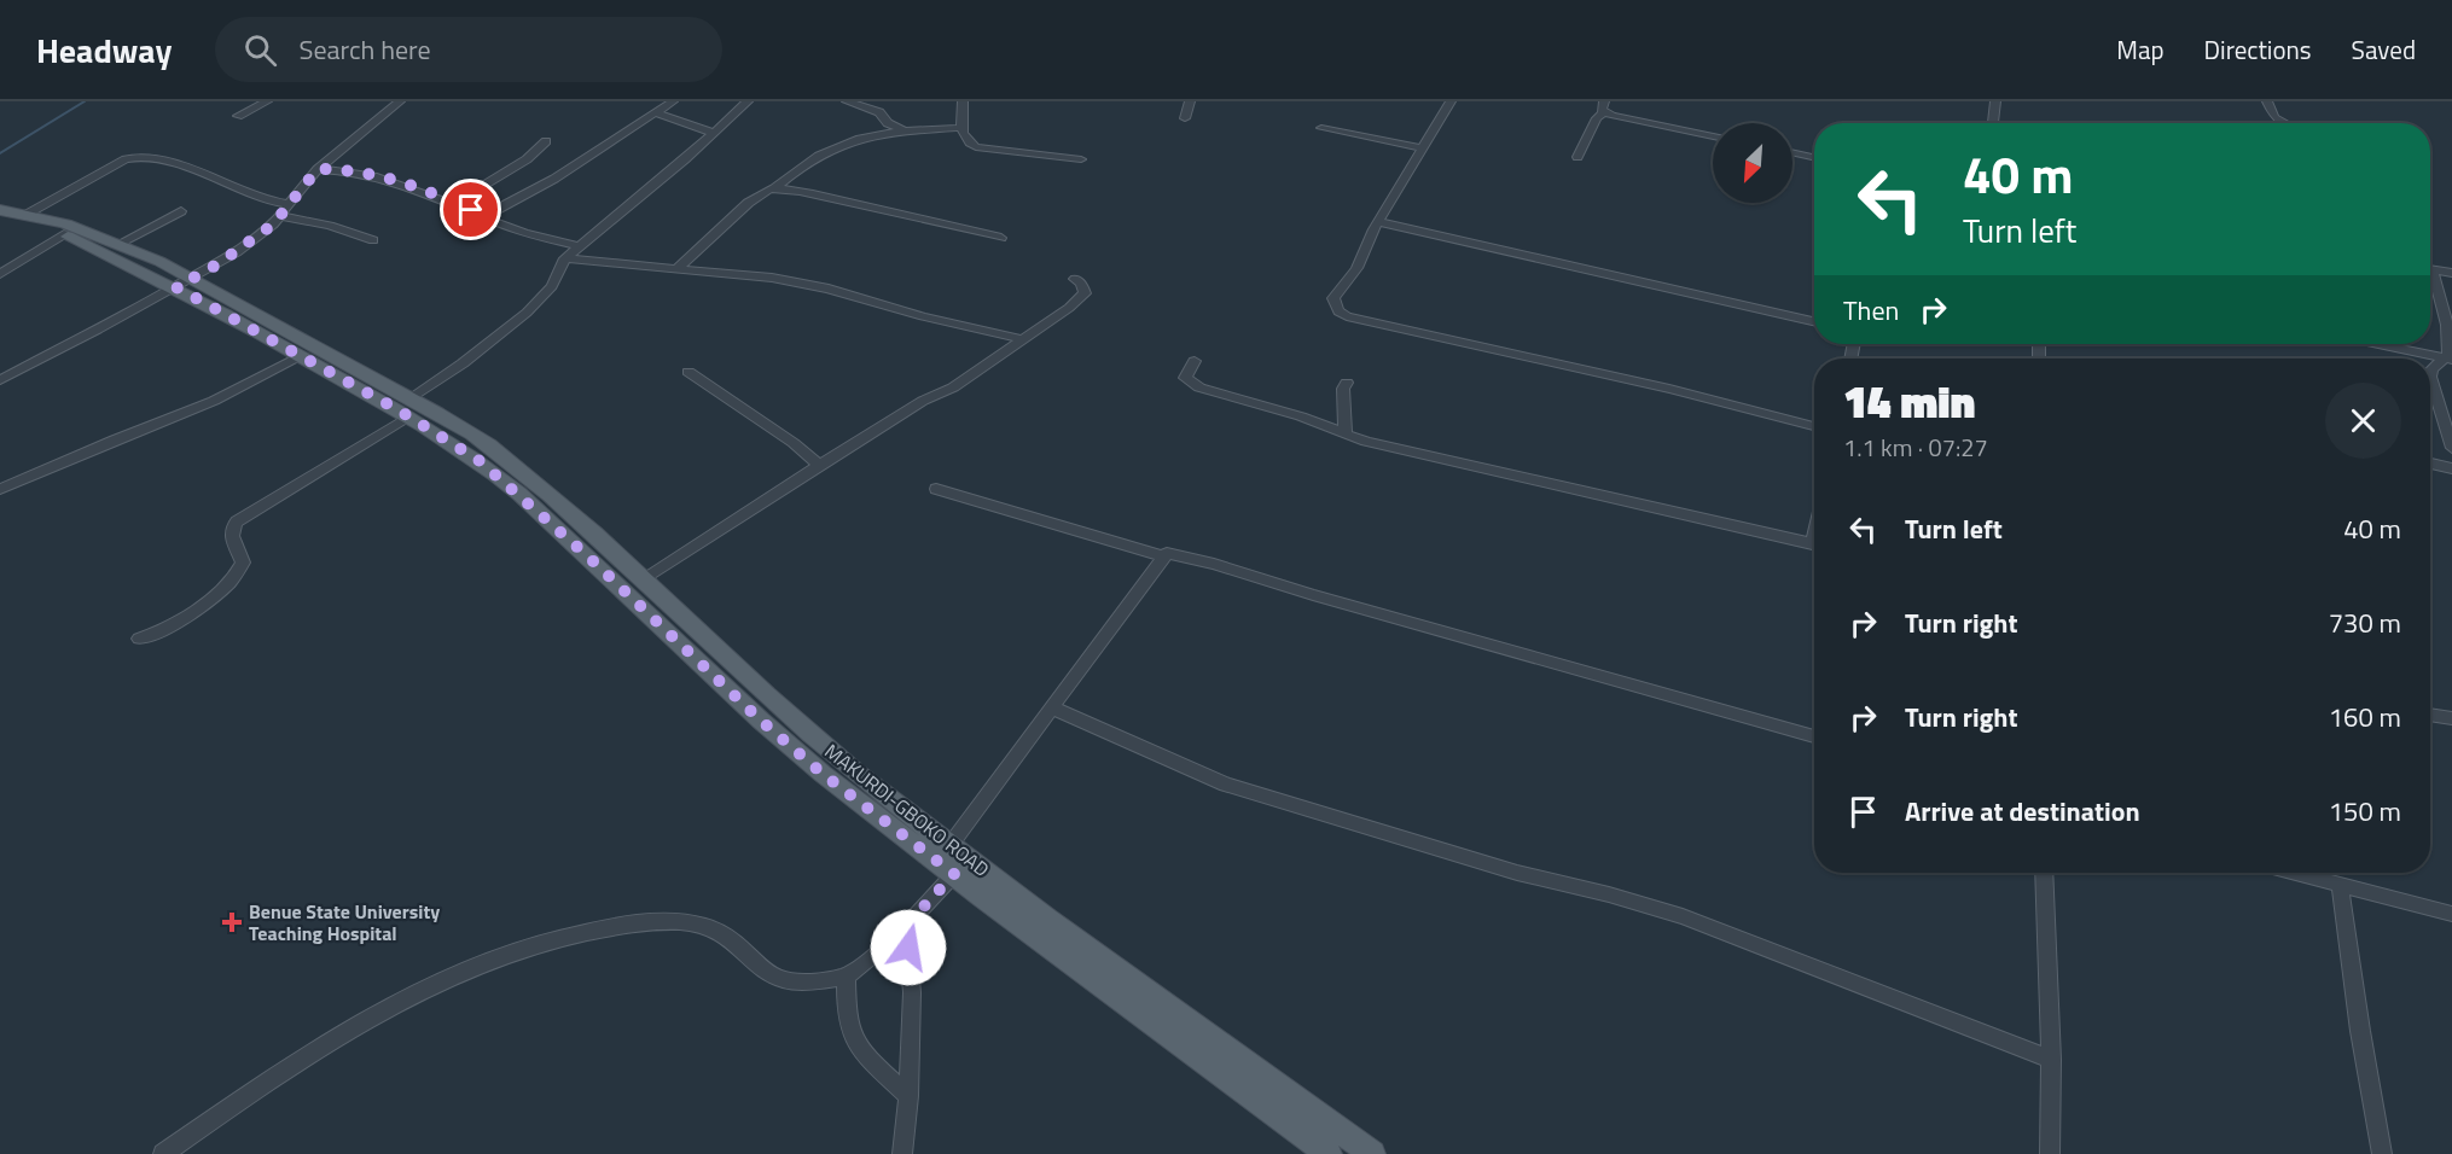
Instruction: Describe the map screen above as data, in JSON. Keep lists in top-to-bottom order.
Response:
{
  "streets": {
    "main road": ["MAKURDI-GBOKO ROAD"]
  },
  "places": {
    "health": ["Benue State University Teaching Hospital"]
  },
  "north": "bottom left",
  "page": {
    "header": "Headway",
    "search": "Search here",
    "nav": ["Map", "Directions", "Saved"],
    "turn": ["40 m", "Turn left"],
    "then": "Then",
    "heading": ["14 min", "1.1 km · 07:27"],
    "list": [
      {
        "name": "Turn left",
        "value": "40 m"
      },
      {
        "name": "Turn right",
        "value": "730 m"
      },
      {
        "name": "Turn right",
        "value": "160 m"
      },
      {
        "name": "Arrive at destination",
        "value": "150 m"
      }
    ]
  }
}
